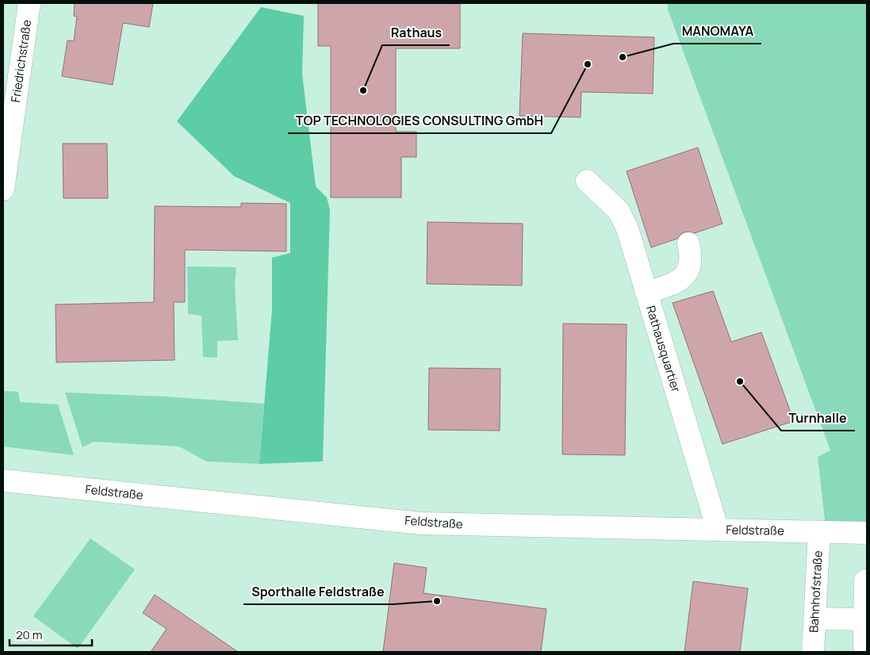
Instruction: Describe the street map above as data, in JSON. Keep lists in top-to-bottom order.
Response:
{
  "streets": {
    "street": [
      "Friedrichstraße",
      "Rathausquartier",
      "Feldstraße",
      "Bahnhofstraße"
    ]
  },
  "crossings": [
    ["Rathausquartier", "Feldstraße"],
    ["Feldstraße", "Bahnhofstraße"]
  ],
  "places": [
    "MANOMAYA",
    "TOP TECHNOLOGIES CONSULTING GmbH",
    "Rathaus",
    "Turnhalle",
    "Sporthalle Feldstraße"
  ],
  "scale_bar": "20 m"
}
